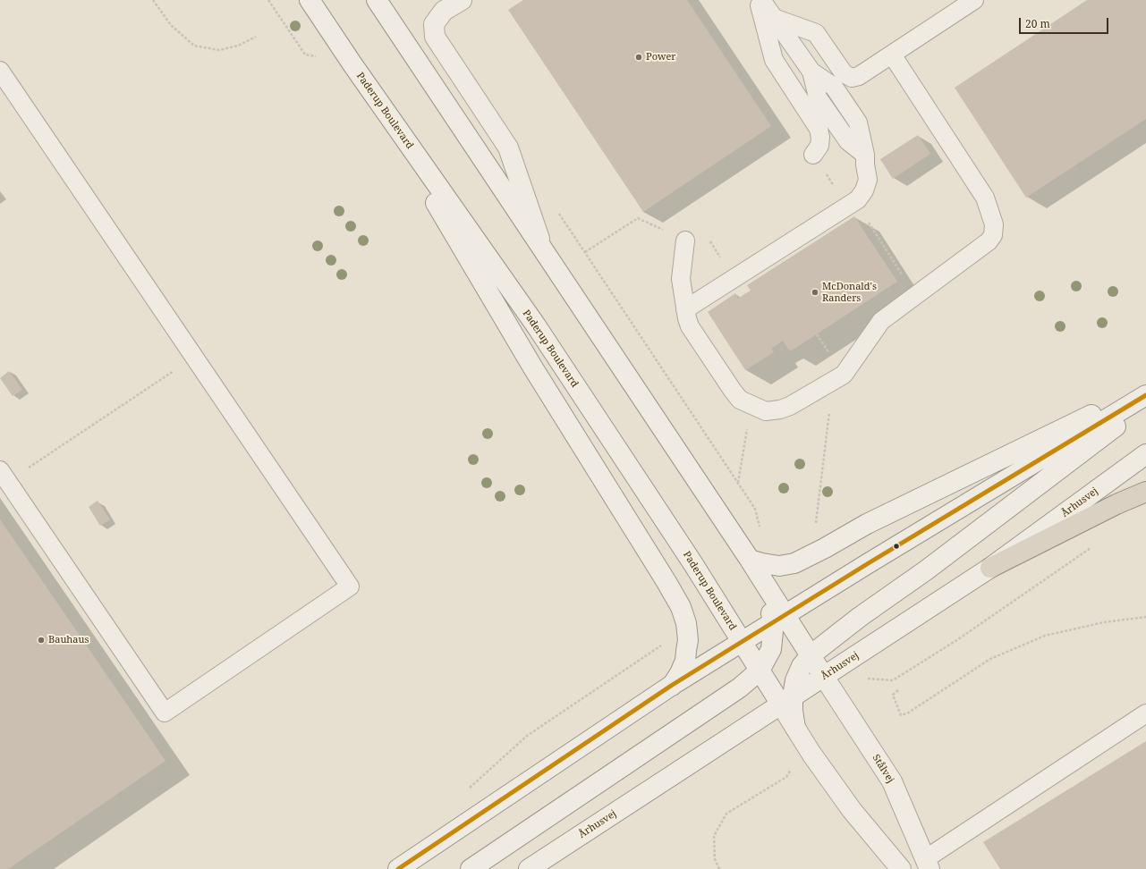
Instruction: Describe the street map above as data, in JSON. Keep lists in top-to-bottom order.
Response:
{
  "streets": {
    "street": ["Paderup Boulevard", "Århusvej", "Stålvej"]
  },
  "crossings": [
    ["Paderup Boulevard", "Århusvej"],
    ["Århusvej", "Stålvej"]
  ],
  "places": ["Power", "McDonald's Randers", "Bauhaus"],
  "scale_bar": "20 m"
}
